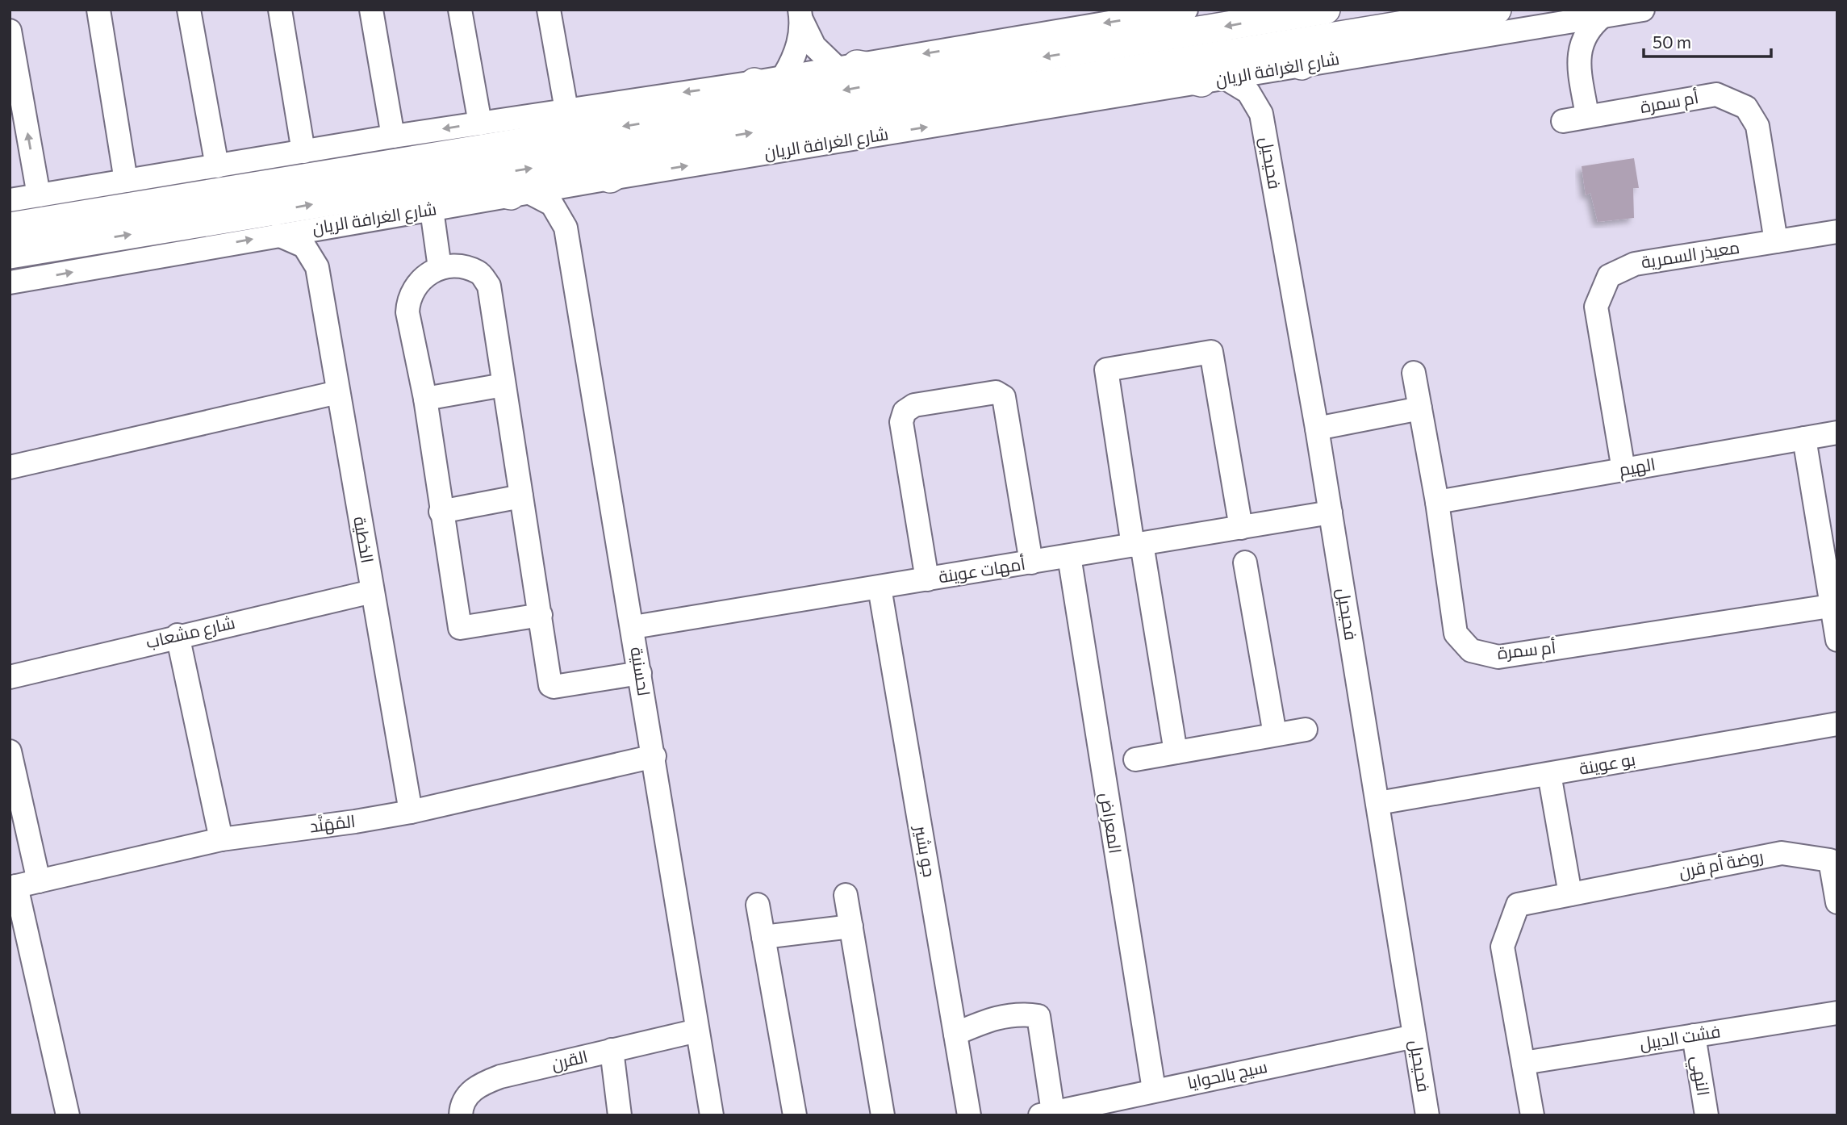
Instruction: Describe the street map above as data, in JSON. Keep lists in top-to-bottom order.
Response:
{
  "streets": {
    "main road": ["شارع الغرافة الريان"],
    "street": [
      "أم سمرة",
      "فحيحيل",
      "معيذر السمرية",
      "الهيم",
      "الخطية",
      "أمهات عوينة",
      "شارع مشعاب",
      "لحسنية",
      "بو عوينة",
      "المعراض",
      "المُهَنَّد",
      "جو بشير",
      "روضة أم قرن",
      "فشت الديبل",
      "القرن",
      "سيج بالحوايا",
      "النهي"
    ]
  },
  "crossings": [
    ["شارع الغرافة الريان", "فحيحيل"],
    ["شارع الغرافة الريان", "الخطية"],
    ["شارع الغرافة الريان", "لحسنية"],
    ["أم سمرة", "معيذر السمرية"],
    ["أم سمرة", "الهيم"],
    ["فحيحيل", "أمهات عوينة"],
    ["فحيحيل", "بو عوينة"],
    ["فحيحيل", "سيج بالحوايا"],
    ["معيذر السمرية", "الهيم"],
    ["الخطية", "شارع مشعاب"],
    ["الخطية", "المُهَنَّد"],
    ["أمهات عوينة", "لحسنية"],
    ["أمهات عوينة", "المعراض"],
    ["أمهات عوينة", "جو بشير"],
    ["لحسنية", "المُهَنَّد"],
    ["لحسنية", "القرن"],
    ["المعراض", "سيج بالحوايا"],
    ["روضة أم قرن", "فشت الديبل"],
    ["فشت الديبل", "النهي"]
  ],
  "scale_bar": "50 m"
}
